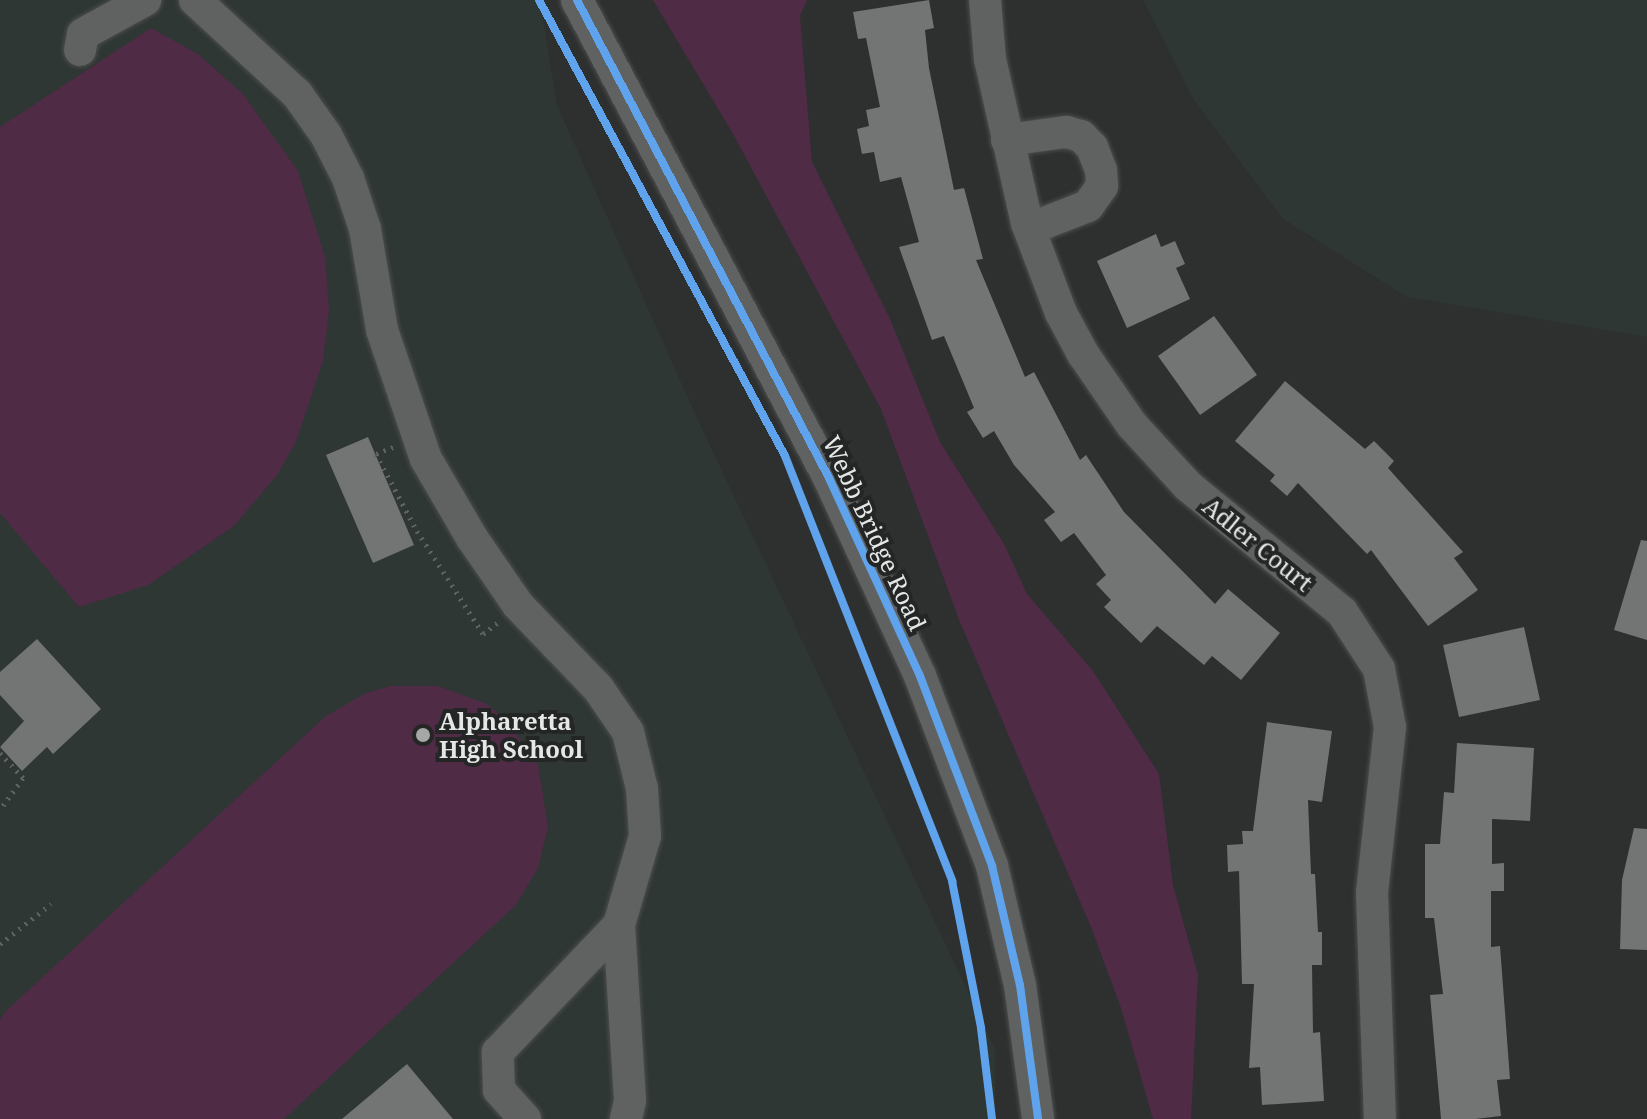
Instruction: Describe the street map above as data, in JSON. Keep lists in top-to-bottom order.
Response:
{
  "streets": {
    "street": ["Webb Bridge Road", "Adler Court"]
  },
  "places": ["Alpharetta High School"]
}
